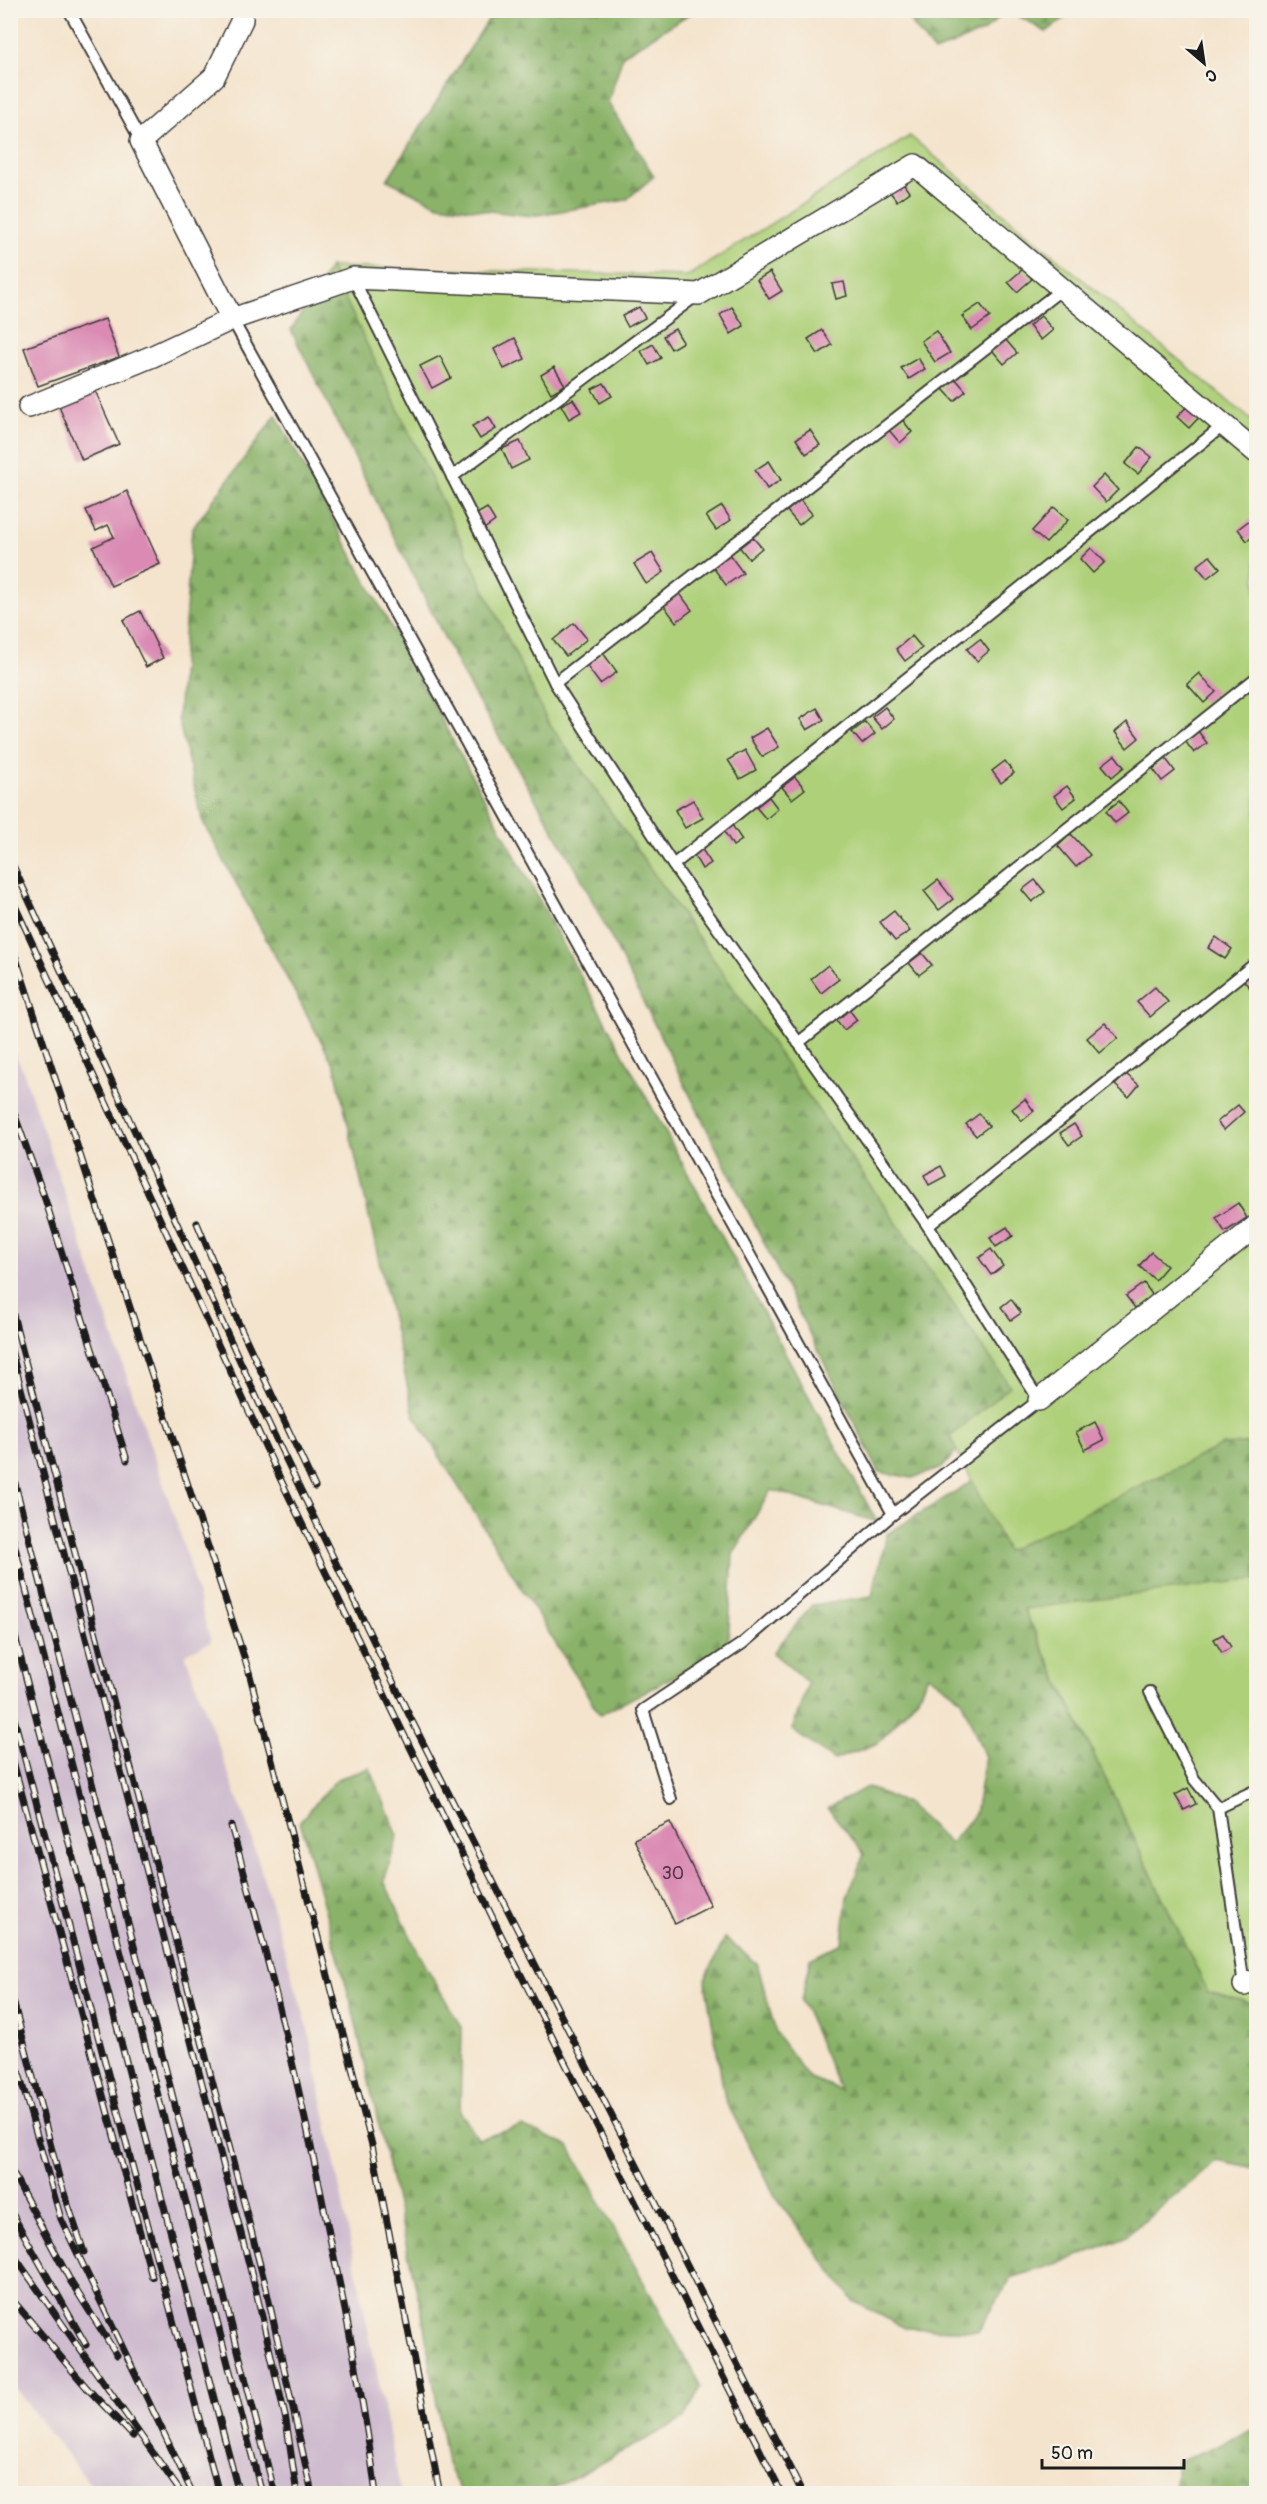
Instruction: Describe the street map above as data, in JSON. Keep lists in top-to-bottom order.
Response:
{
  "house_numbers": ["30"],
  "scale_bar": "50 m",
  "north": "bottom right"
}
